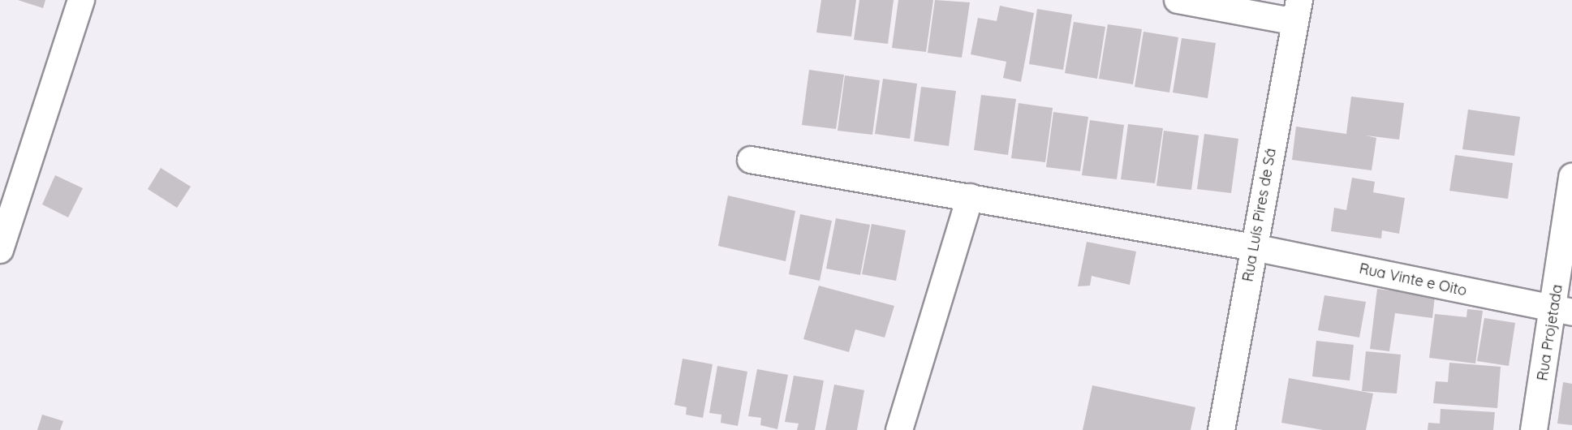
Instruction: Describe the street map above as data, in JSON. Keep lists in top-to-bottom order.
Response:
{
  "streets": {
    "street": ["Rua Luís Pires de Sá", "Rua Vinte e Oito", "Rua Projetada"]
  },
  "crossings": [
    ["Rua Luís Pires de Sá", "Rua Vinte e Oito"],
    ["Rua Vinte e Oito", "Rua Projetada"]
  ]
}
